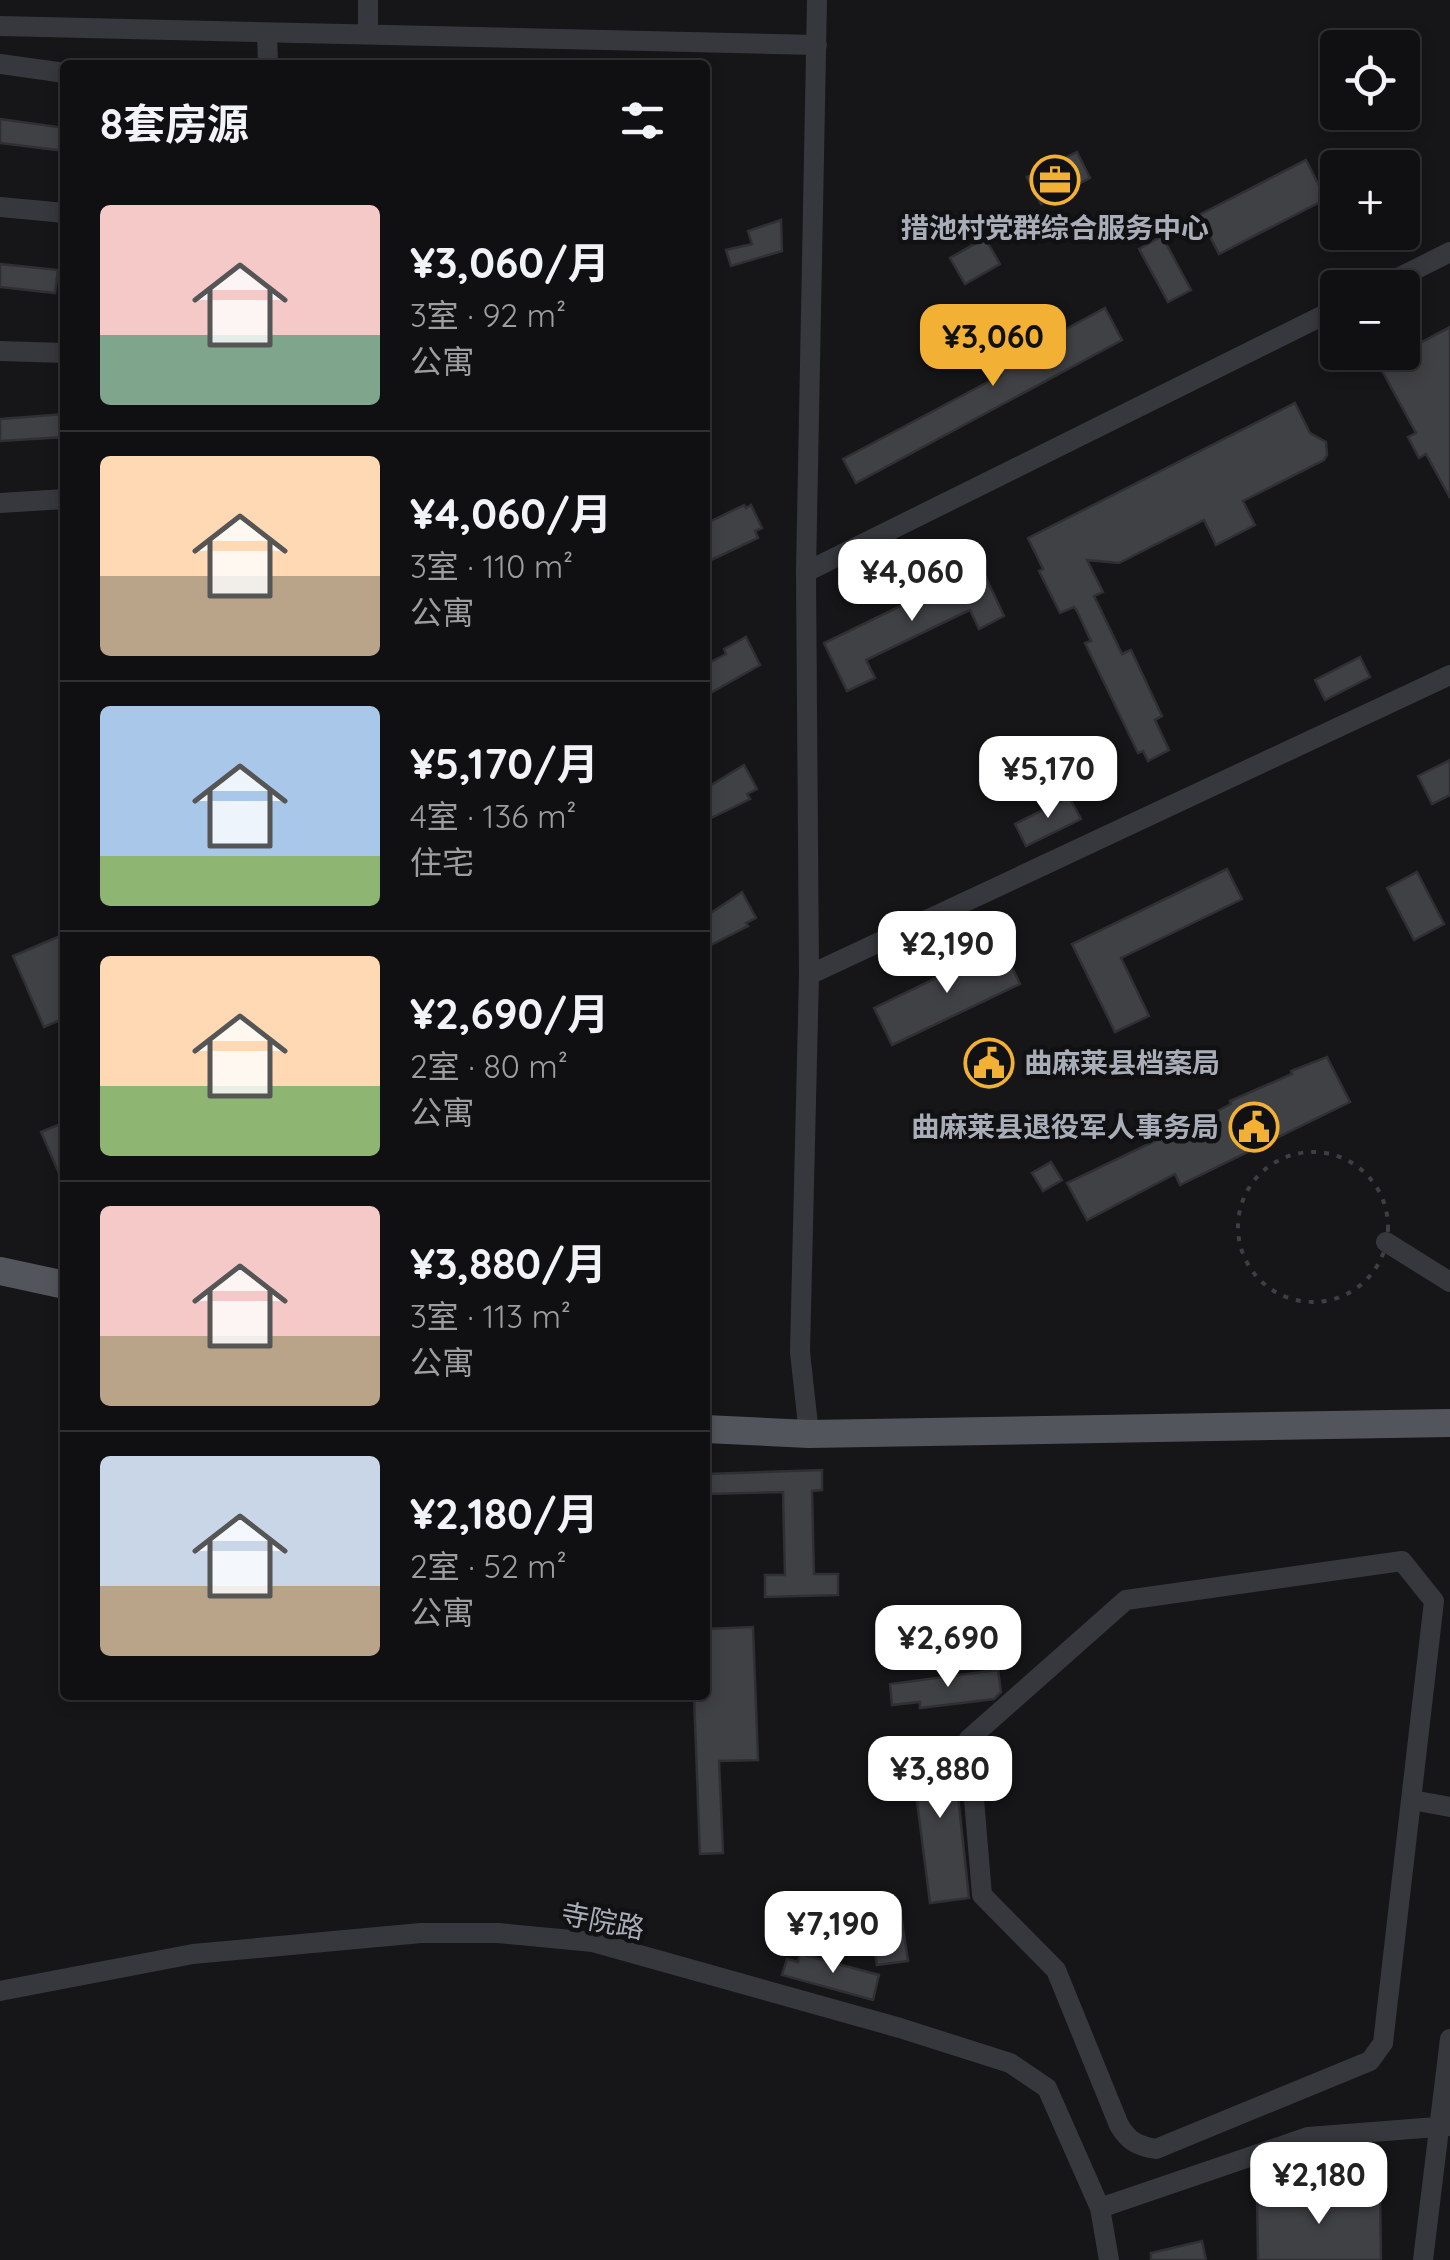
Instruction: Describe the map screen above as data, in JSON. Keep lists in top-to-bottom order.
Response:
{
  "streets": {
    "street": ["寺院路"]
  },
  "places": {
    "office": ["措池村党群综合服务中心"],
    "public building": ["曲麻莱县档案局", "曲麻莱县退役军人事务局"]
  },
  "page": {
    "map_buttons": ["+", "−"],
    "heading": "8套房源",
    "list": [
      {
        "name": "¥3,060/月",
        "note": "3室 · 92 m² · 公寓"
      },
      {
        "name": "¥4,060/月",
        "note": "3室 · 110 m² · 公寓"
      },
      {
        "name": "¥5,170/月",
        "note": "4室 · 136 m² · 住宅"
      },
      {
        "name": "¥2,690/月",
        "note": "2室 · 80 m² · 公寓"
      },
      {
        "name": "¥3,880/月",
        "note": "3室 · 113 m² · 公寓"
      },
      {
        "name": "¥2,180/月",
        "note": "2室 · 52 m² · 公寓"
      }
    ],
    "price": [
      "¥3,060",
      "¥4,060",
      "¥5,170",
      "¥2,190",
      "¥2,690",
      "¥3,880",
      "¥7,190",
      "¥2,180"
    ]
  }
}
